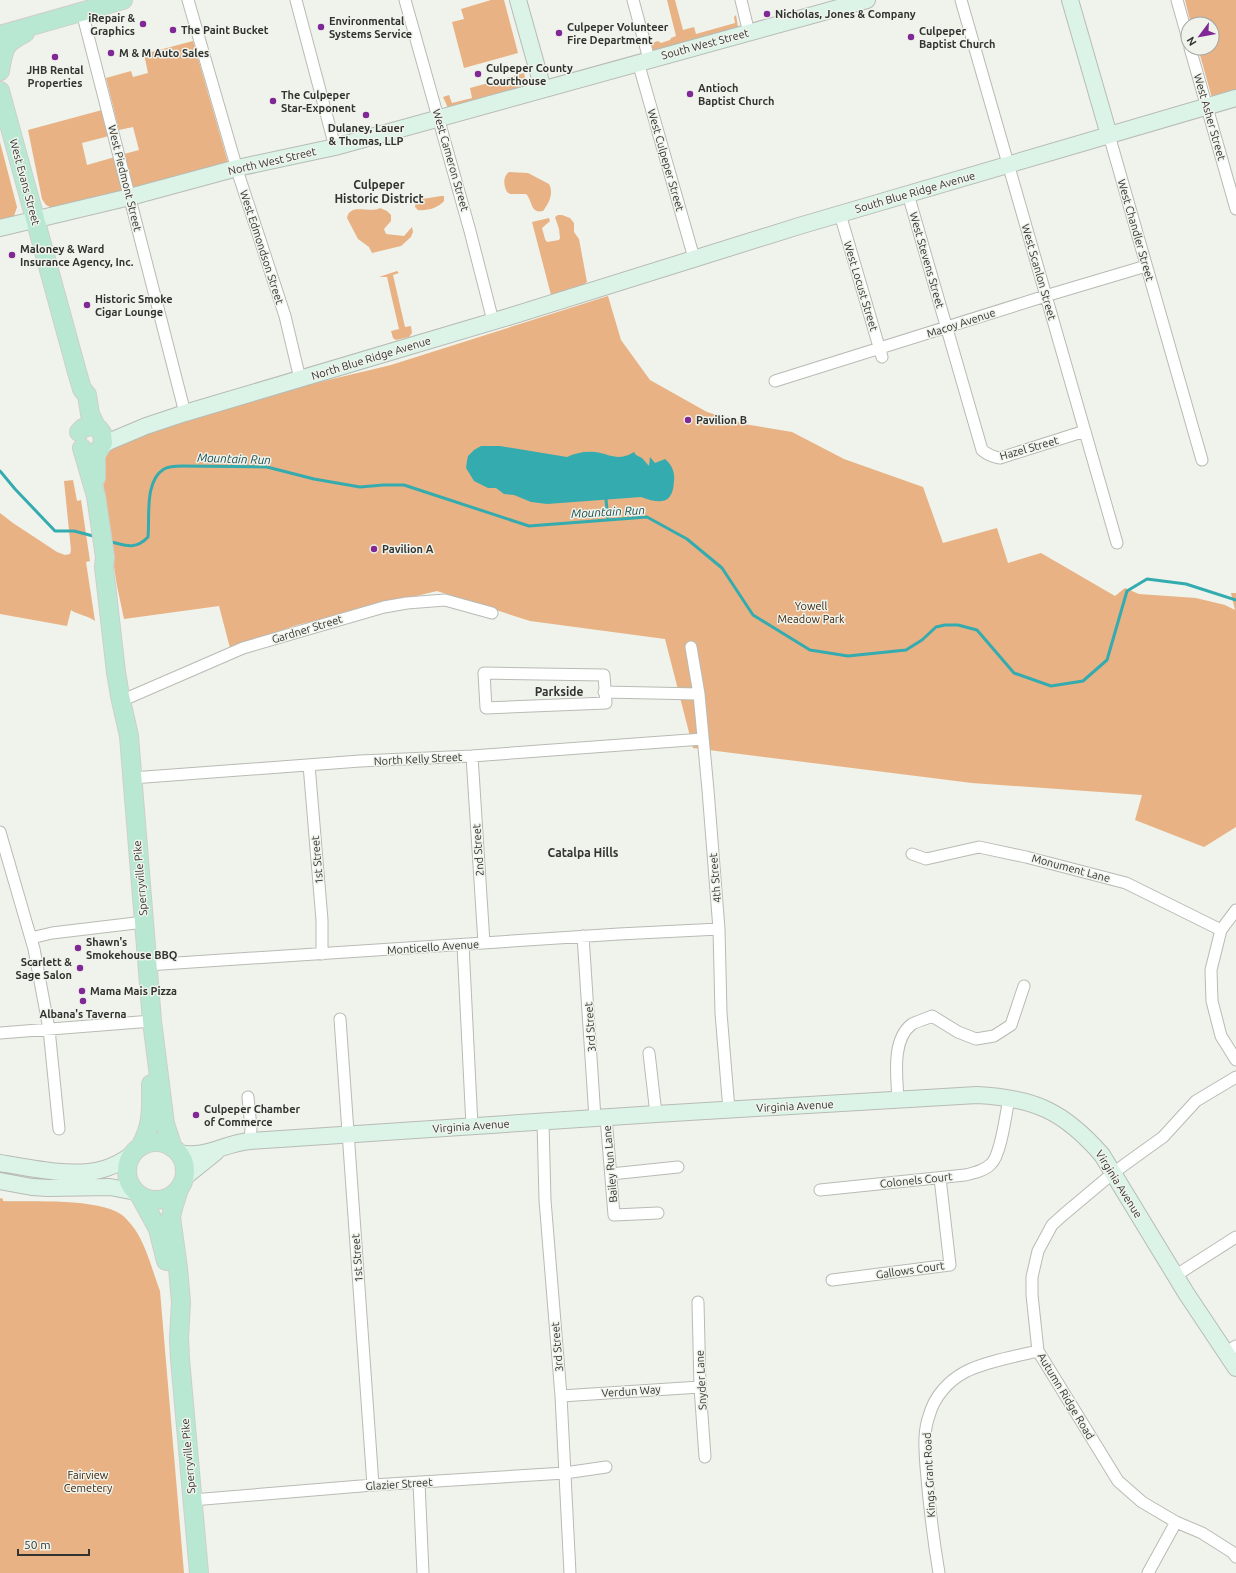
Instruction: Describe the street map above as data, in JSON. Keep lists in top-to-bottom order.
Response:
{
  "streets": {
    "main road": ["West Evans Street", "Sperryville Pike"],
    "street": [
      "South West Street",
      "West Asher Street",
      "West Cameron Street",
      "West Culpeper Street",
      "North West Street",
      "West Piedmont Street",
      "South Blue Ridge Avenue",
      "West Chandler Street",
      "West Edmondson Street",
      "West Stevens Street",
      "West Scanlon Street",
      "West Locust Street",
      "Macoy Avenue",
      "North Blue Ridge Avenue",
      "Hazel Street",
      "Gardner Street",
      "North Kelly Street",
      "2nd Street",
      "1st Street",
      "Monument Lane",
      "4th Street",
      "Monticello Avenue",
      "3rd Street",
      "Virginia Avenue",
      "Bailey Run Lane",
      "Colonels Court",
      "Gallows Court",
      "Snyder Lane",
      "Verdun Way",
      "Autumn Ridge Road",
      "Kings Grant Road",
      "Glazier Street"
    ]
  },
  "crossings": [
    ["South West Street", "West Culpeper Street"],
    ["South West Street", "North West Street"],
    ["West Asher Street", "South Blue Ridge Avenue"],
    ["West Cameron Street", "North West Street"],
    ["West Cameron Street", "North Blue Ridge Avenue"],
    ["West Culpeper Street", "South Blue Ridge Avenue"],
    ["North West Street", "West Piedmont Street"],
    ["North West Street", "West Evans Street"],
    ["North West Street", "West Edmondson Street"],
    ["West Piedmont Street", "North Blue Ridge Avenue"],
    ["West Evans Street", "North Blue Ridge Avenue"],
    ["West Evans Street", "Sperryville Pike"],
    ["South Blue Ridge Avenue", "West Chandler Street"],
    ["South Blue Ridge Avenue", "West Stevens Street"],
    ["South Blue Ridge Avenue", "West Scanlon Street"],
    ["South Blue Ridge Avenue", "West Locust Street"],
    ["South Blue Ridge Avenue", "North Blue Ridge Avenue"],
    ["West Chandler Street", "Macoy Avenue"],
    ["West Edmondson Street", "North Blue Ridge Avenue"],
    ["West Stevens Street", "Macoy Avenue"],
    ["West Stevens Street", "Hazel Street"],
    ["West Scanlon Street", "Macoy Avenue"],
    ["West Scanlon Street", "Hazel Street"],
    ["West Locust Street", "Macoy Avenue"],
    ["North Blue Ridge Avenue", "Sperryville Pike"],
    ["Gardner Street", "Sperryville Pike"],
    ["North Kelly Street", "2nd Street"],
    ["North Kelly Street", "1st Street"],
    ["North Kelly Street", "Sperryville Pike"],
    ["North Kelly Street", "4th Street"],
    ["2nd Street", "Monticello Avenue"],
    ["1st Street", "Monticello Avenue"],
    ["1st Street", "Virginia Avenue"],
    ["1st Street", "Glazier Street"],
    ["Sperryville Pike", "Monticello Avenue"],
    ["Sperryville Pike", "Virginia Avenue"],
    ["Sperryville Pike", "Glazier Street"],
    ["4th Street", "Monticello Avenue"],
    ["4th Street", "Virginia Avenue"],
    ["Monticello Avenue", "3rd Street"],
    ["3rd Street", "Virginia Avenue"],
    ["3rd Street", "Bailey Run Lane"],
    ["3rd Street", "Verdun Way"],
    ["3rd Street", "Glazier Street"],
    ["Virginia Avenue", "Bailey Run Lane"],
    ["Virginia Avenue", "Colonels Court"],
    ["Virginia Avenue", "Autumn Ridge Road"],
    ["Colonels Court", "Gallows Court"],
    ["Snyder Lane", "Verdun Way"],
    ["Autumn Ridge Road", "Kings Grant Road"]
  ],
  "districts": ["Culpeper Historic District", "Parkside", "Catalpa Hills"],
  "water": ["Mountain Run"],
  "parks": ["Yowell Meadow Park", "Fairview Cemetery"],
  "places": [
    "Nicholas, Jones & Company",
    "iRepair & Graphics",
    "Environmental Systems Service",
    "The Paint Bucket",
    "Culpeper Volunteer Fire Department",
    "Culpeper Baptist Church",
    "M & M Auto Sales",
    "JHB Rental Properties",
    "Culpeper County Courthouse",
    "Antioch Baptist Church",
    "The Culpeper Star-Exponent",
    "Dulaney, Lauer & Thomas, LLP",
    "Maloney & Ward Insurance Agency, Inc.",
    "Historic Smoke Cigar Lounge",
    "Pavilion B",
    "Pavilion A",
    "Shawn's Smokehouse BBQ",
    "Scarlett & Sage Salon",
    "Mama Mais Pizza",
    "Albana's Taverna",
    "Culpeper Chamber of Commerce"
  ],
  "scale_bar": "50 m",
  "north": "bottom left"
}
